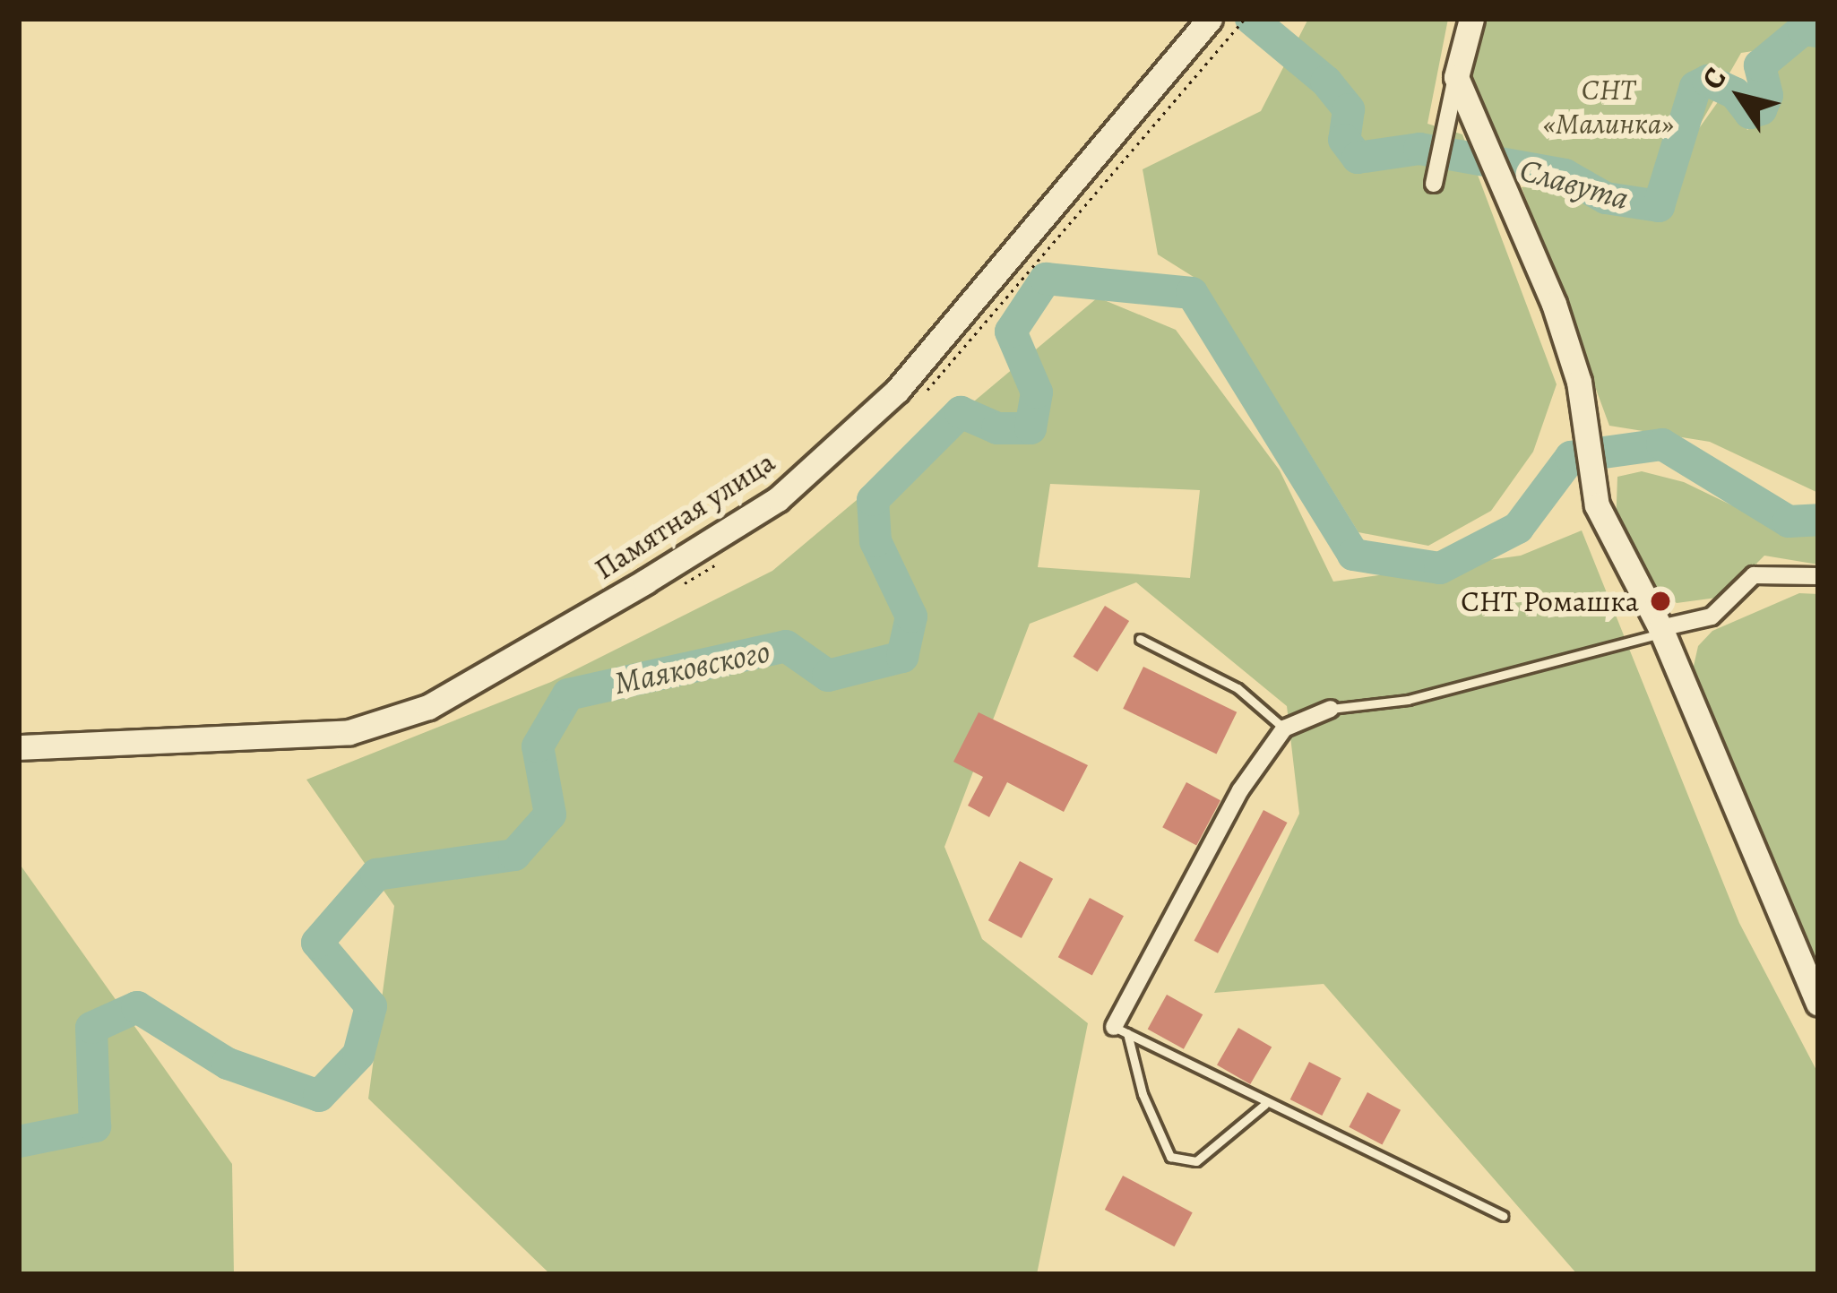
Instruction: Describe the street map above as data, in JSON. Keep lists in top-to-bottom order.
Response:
{
  "streets": {
    "street": ["Памятная улица"]
  },
  "water": ["Славута", "Маяковского"],
  "parks": ["СНТ «Малинка»"],
  "places": ["СНТ Ромашка"],
  "north": "top left"
}
